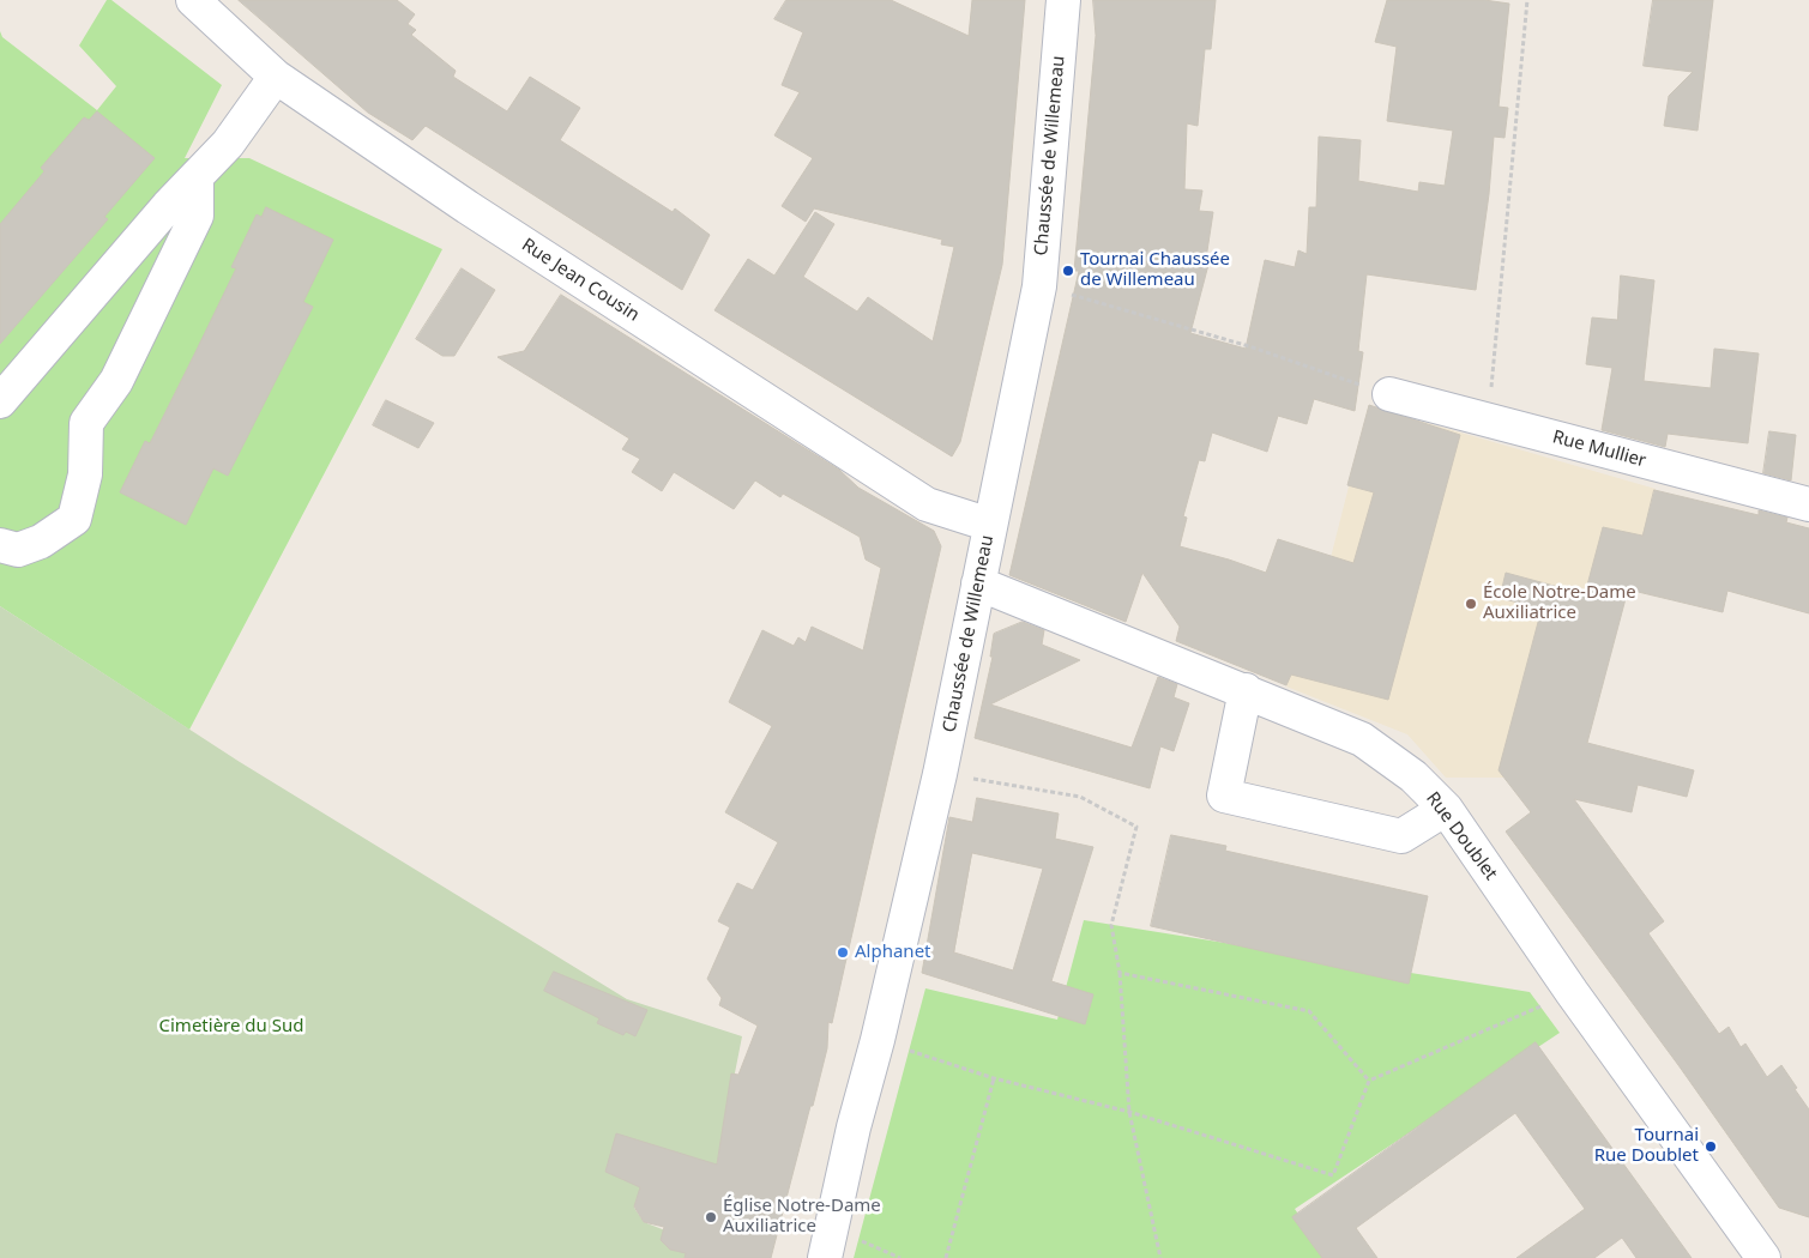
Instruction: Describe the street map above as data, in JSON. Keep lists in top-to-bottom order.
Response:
{
  "streets": {
    "street": [
      "Chaussée de Willemeau",
      "Rue Jean Cousin",
      "Rue Mullier",
      "Rue Doublet"
    ]
  },
  "crossings": [
    ["Chaussée de Willemeau", "Rue Jean Cousin"],
    ["Chaussée de Willemeau", "Rue Doublet"]
  ],
  "parks": ["Cimetière du Sud"],
  "places": [
    "Tournai Chaussée de Willemeau",
    "École Notre-Dame Auxiliatrice",
    "Alphanet",
    "Tournai Rue Doublet",
    "Église Notre-Dame Auxiliatrice"
  ]
}
